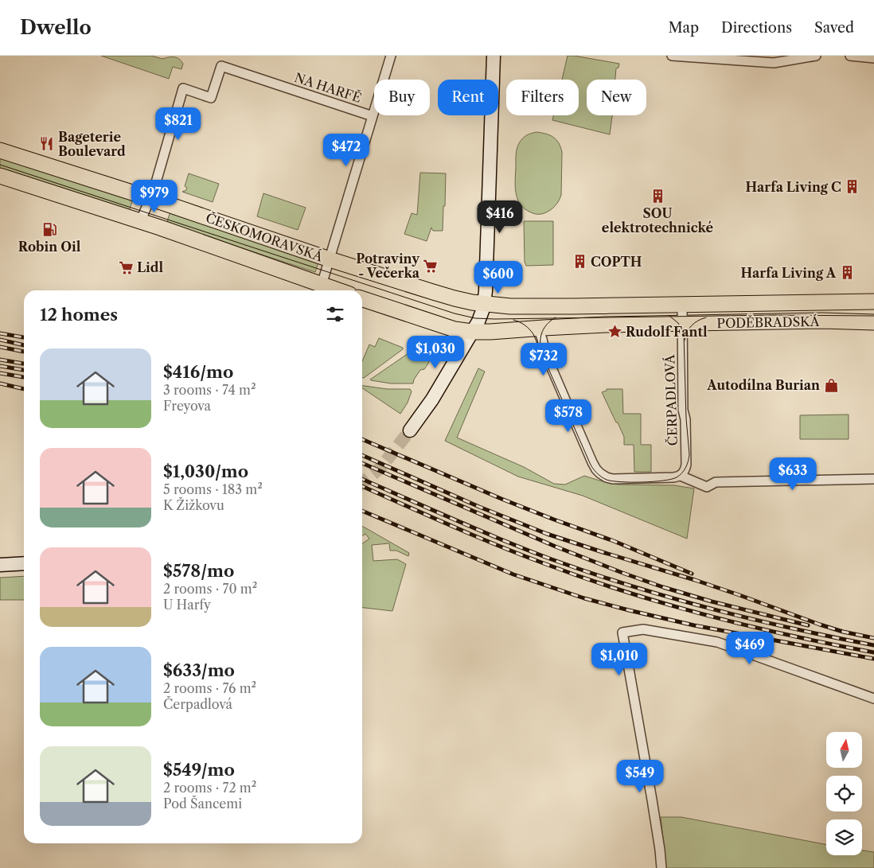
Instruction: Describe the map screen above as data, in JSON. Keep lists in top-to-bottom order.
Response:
{
  "streets": {
    "main road": ["ČESKOMORAVSKÁ", "PODĚBRADSKÁ"],
    "street": ["NA HARFĚ", "ČERPADLOVÁ"]
  },
  "crossings": [
    ["NA HARFĚ", "ČESKOMORAVSKÁ"],
    ["ČESKOMORAVSKÁ", "PODĚBRADSKÁ"],
    ["PODĚBRADSKÁ", "ČERPADLOVÁ"]
  ],
  "places": {
    "restaurant": ["Bageterie Boulevard"],
    "building": [
      "Harfa Living C",
      "SOU elektrotechnické",
      "COPTH",
      "Harfa Living A"
    ],
    "fuel station": ["Robin Oil"],
    "supermarket": ["Potraviny - Večerka", "Lidl"],
    "place": ["Rudolf Fantl"],
    "shop": ["Autodílna Burian"]
  },
  "north": "top",
  "page": {
    "header": "Dwello",
    "nav": ["Map", "Directions", "Saved"],
    "chip": [
      "Buy",
      "Rent",
      "Filters",
      "New"
    ],
    "price": [
      "$821",
      "$472",
      "$979",
      "$416",
      "$600",
      "$1,030",
      "$732",
      "$578",
      "$633",
      "$469",
      "$1,010",
      "$549"
    ],
    "heading": "12 homes",
    "list": [
      {
        "name": "$416/mo",
        "note": "3 rooms · 74 m² · Freyova"
      },
      {
        "name": "$1,030/mo",
        "note": "5 rooms · 183 m² · K Žižkovu"
      },
      {
        "name": "$578/mo",
        "note": "2 rooms · 70 m² · U Harfy"
      },
      {
        "name": "$633/mo",
        "note": "2 rooms · 76 m² · Čerpadlová"
      },
      {
        "name": "$549/mo",
        "note": "2 rooms · 72 m² · Pod Šancemi"
      }
    ]
  }
}
